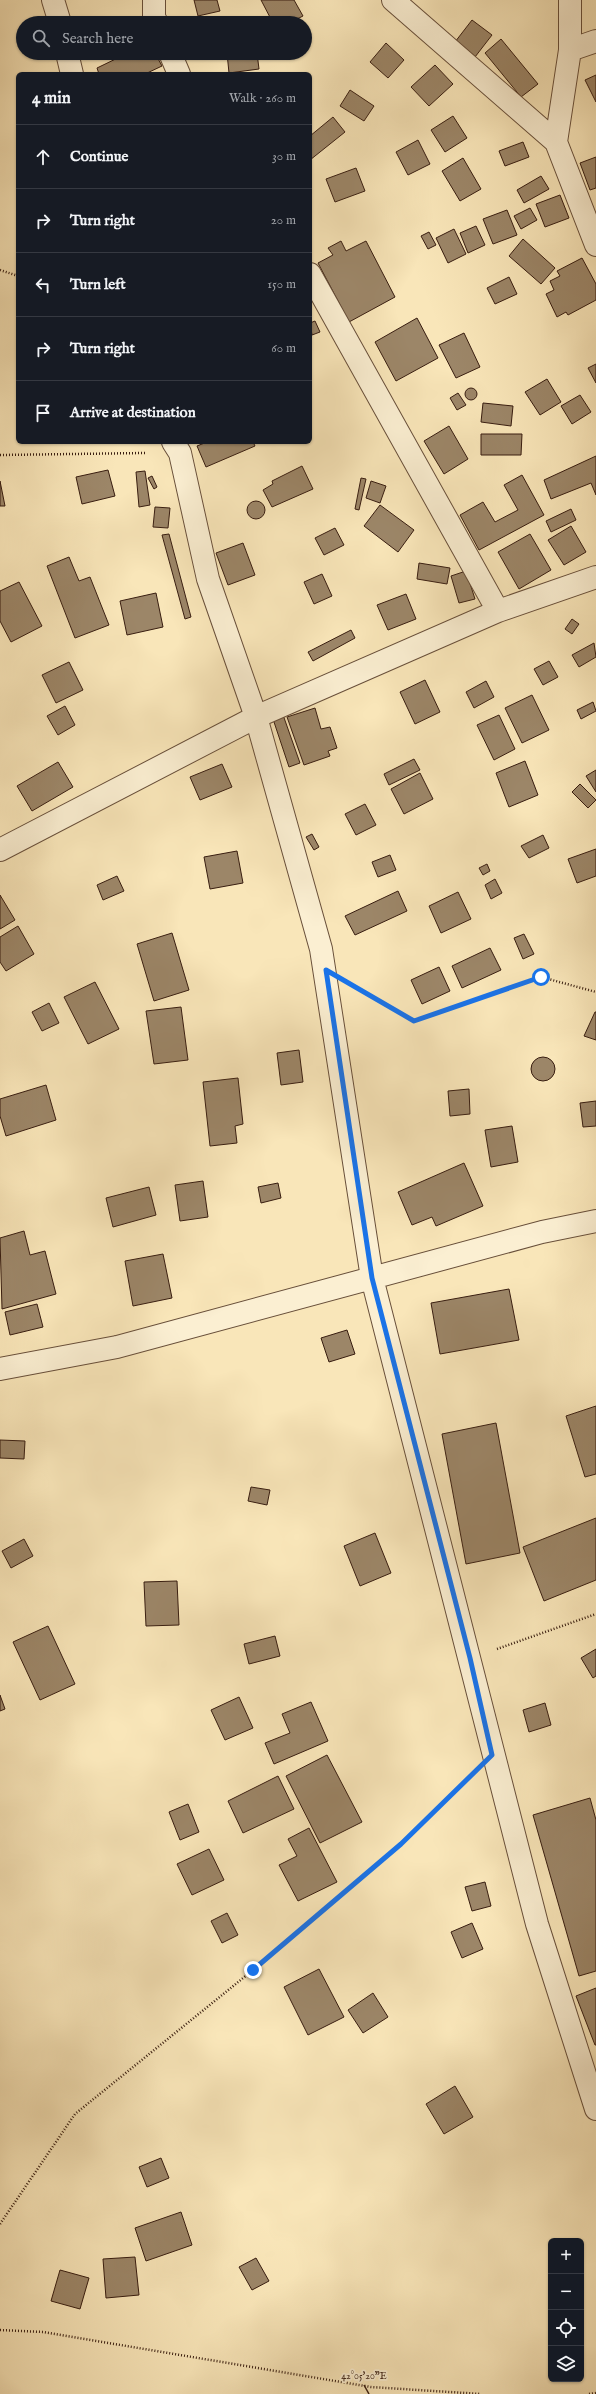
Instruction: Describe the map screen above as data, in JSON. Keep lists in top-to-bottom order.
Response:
{
  "page": {
    "search": "Search here",
    "heading": ["4 min", "Walk · 260 m"],
    "list": [
      ["Continue", "30 m"],
      ["Turn right", "20 m"],
      ["Turn left", "150 m"],
      ["Turn right", "60 m"],
      "Arrive at destination"
    ],
    "map_buttons": ["+", "−"]
  },
  "coordinates": ["42°05'20\"E"]
}
